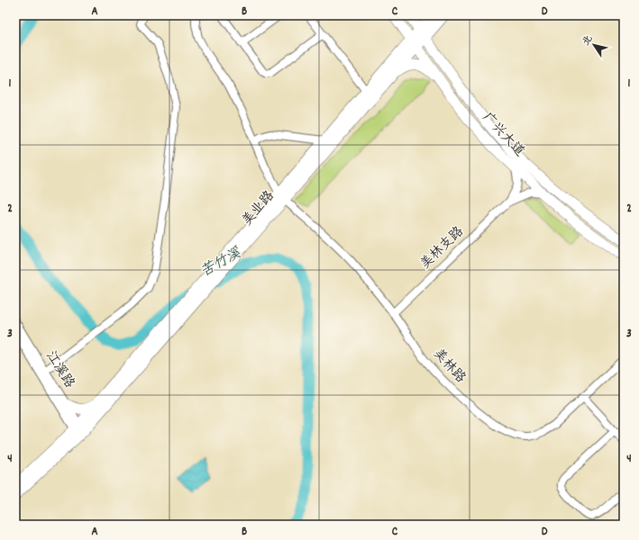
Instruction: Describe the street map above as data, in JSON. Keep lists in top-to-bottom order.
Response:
{
  "streets": {
    "main road": ["广兴大道", "美业路"],
    "street": ["美林支路", "美林路", "江溪路"]
  },
  "crossings": [
    ["广兴大道", "美业路"],
    ["美业路", "美林路"],
    ["美业路", "江溪路"],
    ["美林支路", "美林路"]
  ],
  "water": ["苦竹溪"],
  "north": "top left",
  "grid": {
    "columns": [
      "A",
      "B",
      "C",
      "D"
    ],
    "rows": [
      "1",
      "2",
      "3",
      "4"
    ]
  }
}
